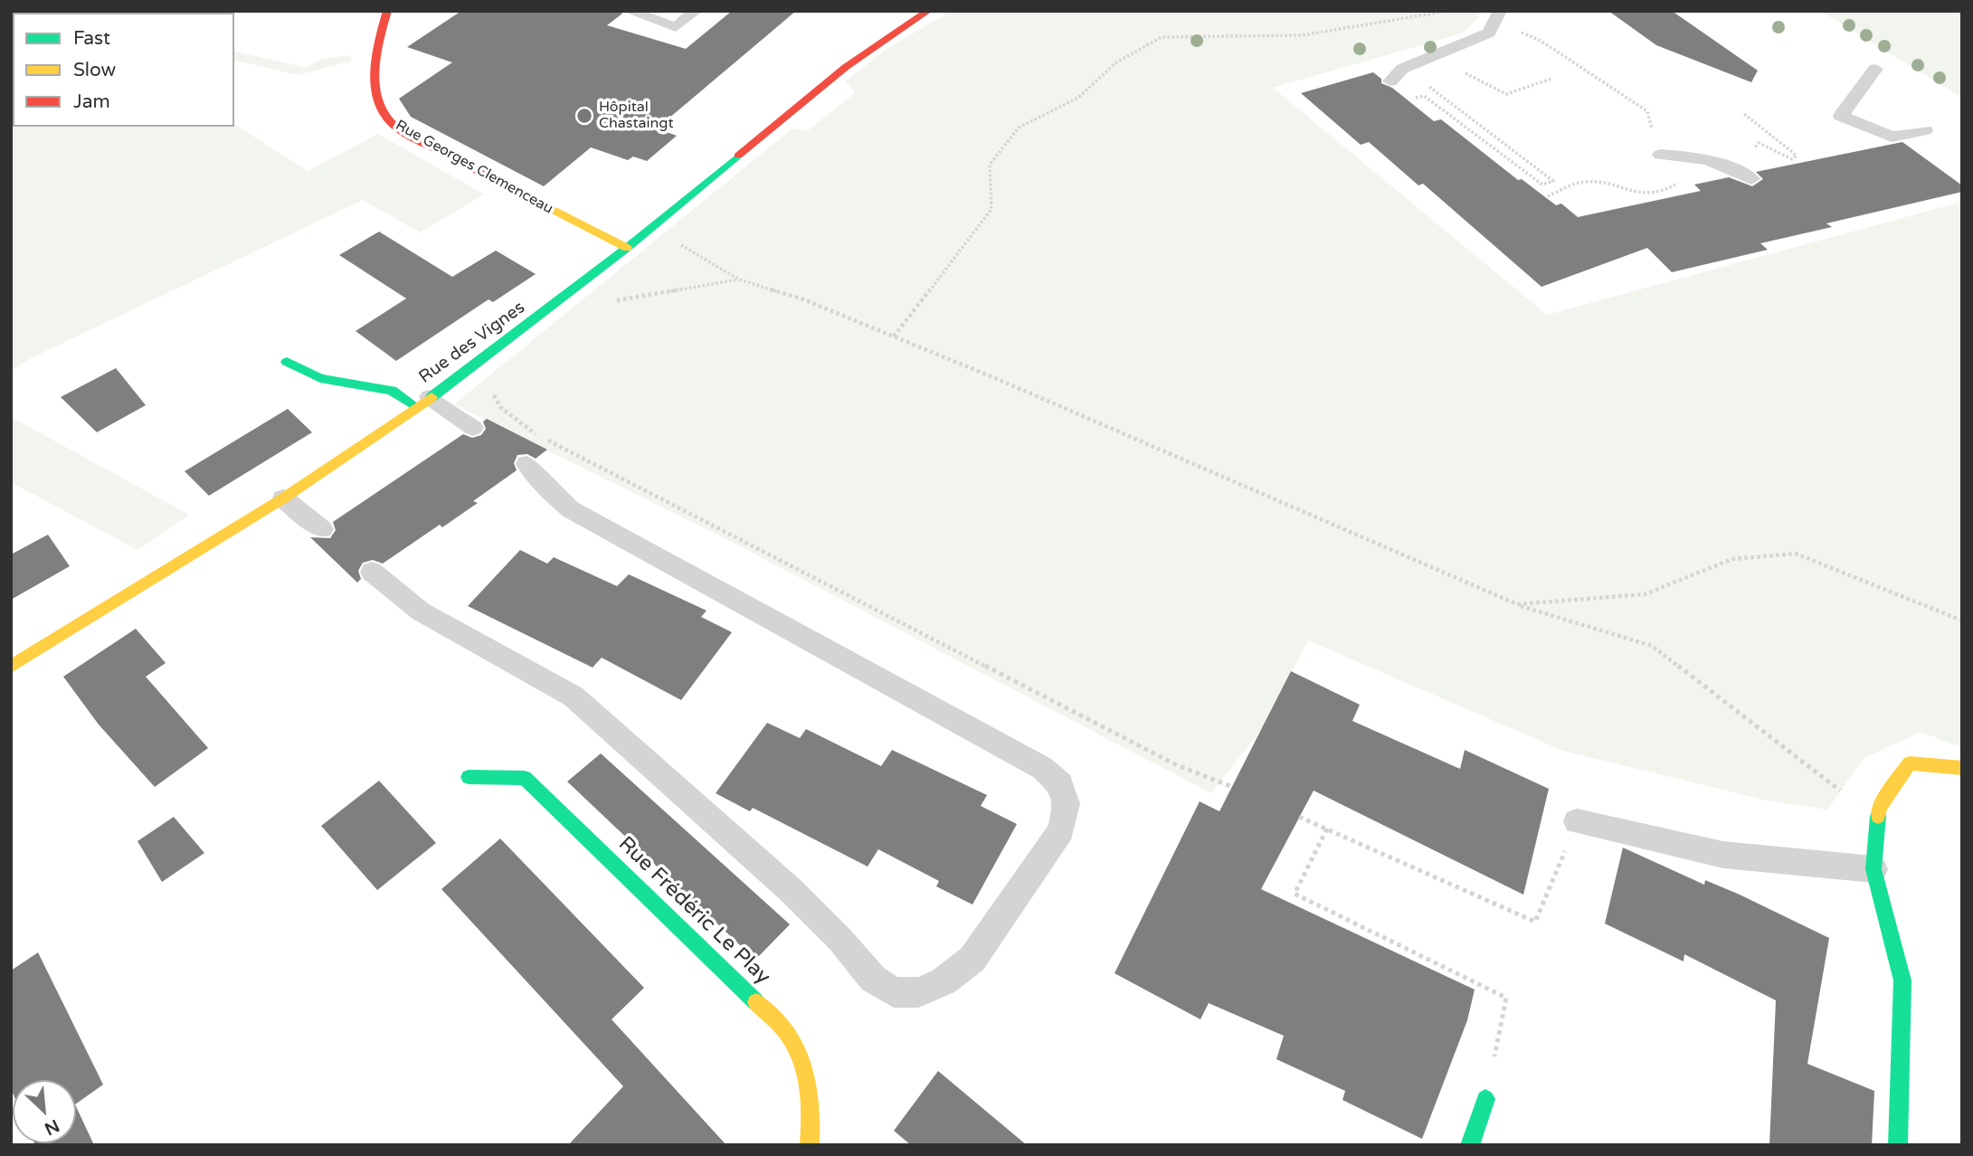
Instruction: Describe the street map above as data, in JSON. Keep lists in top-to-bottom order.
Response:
{
  "streets": {
    "street": ["Rue Georges Clemenceau", "Rue des Vignes", "Rue Frédéric Le Play"]
  },
  "crossings": [
    ["Rue Georges Clemenceau", "Rue des Vignes"]
  ],
  "places": ["Hôpital Chastaingt"],
  "legend": ["Fast", "Slow", "Jam"],
  "north": "bottom right"
}
